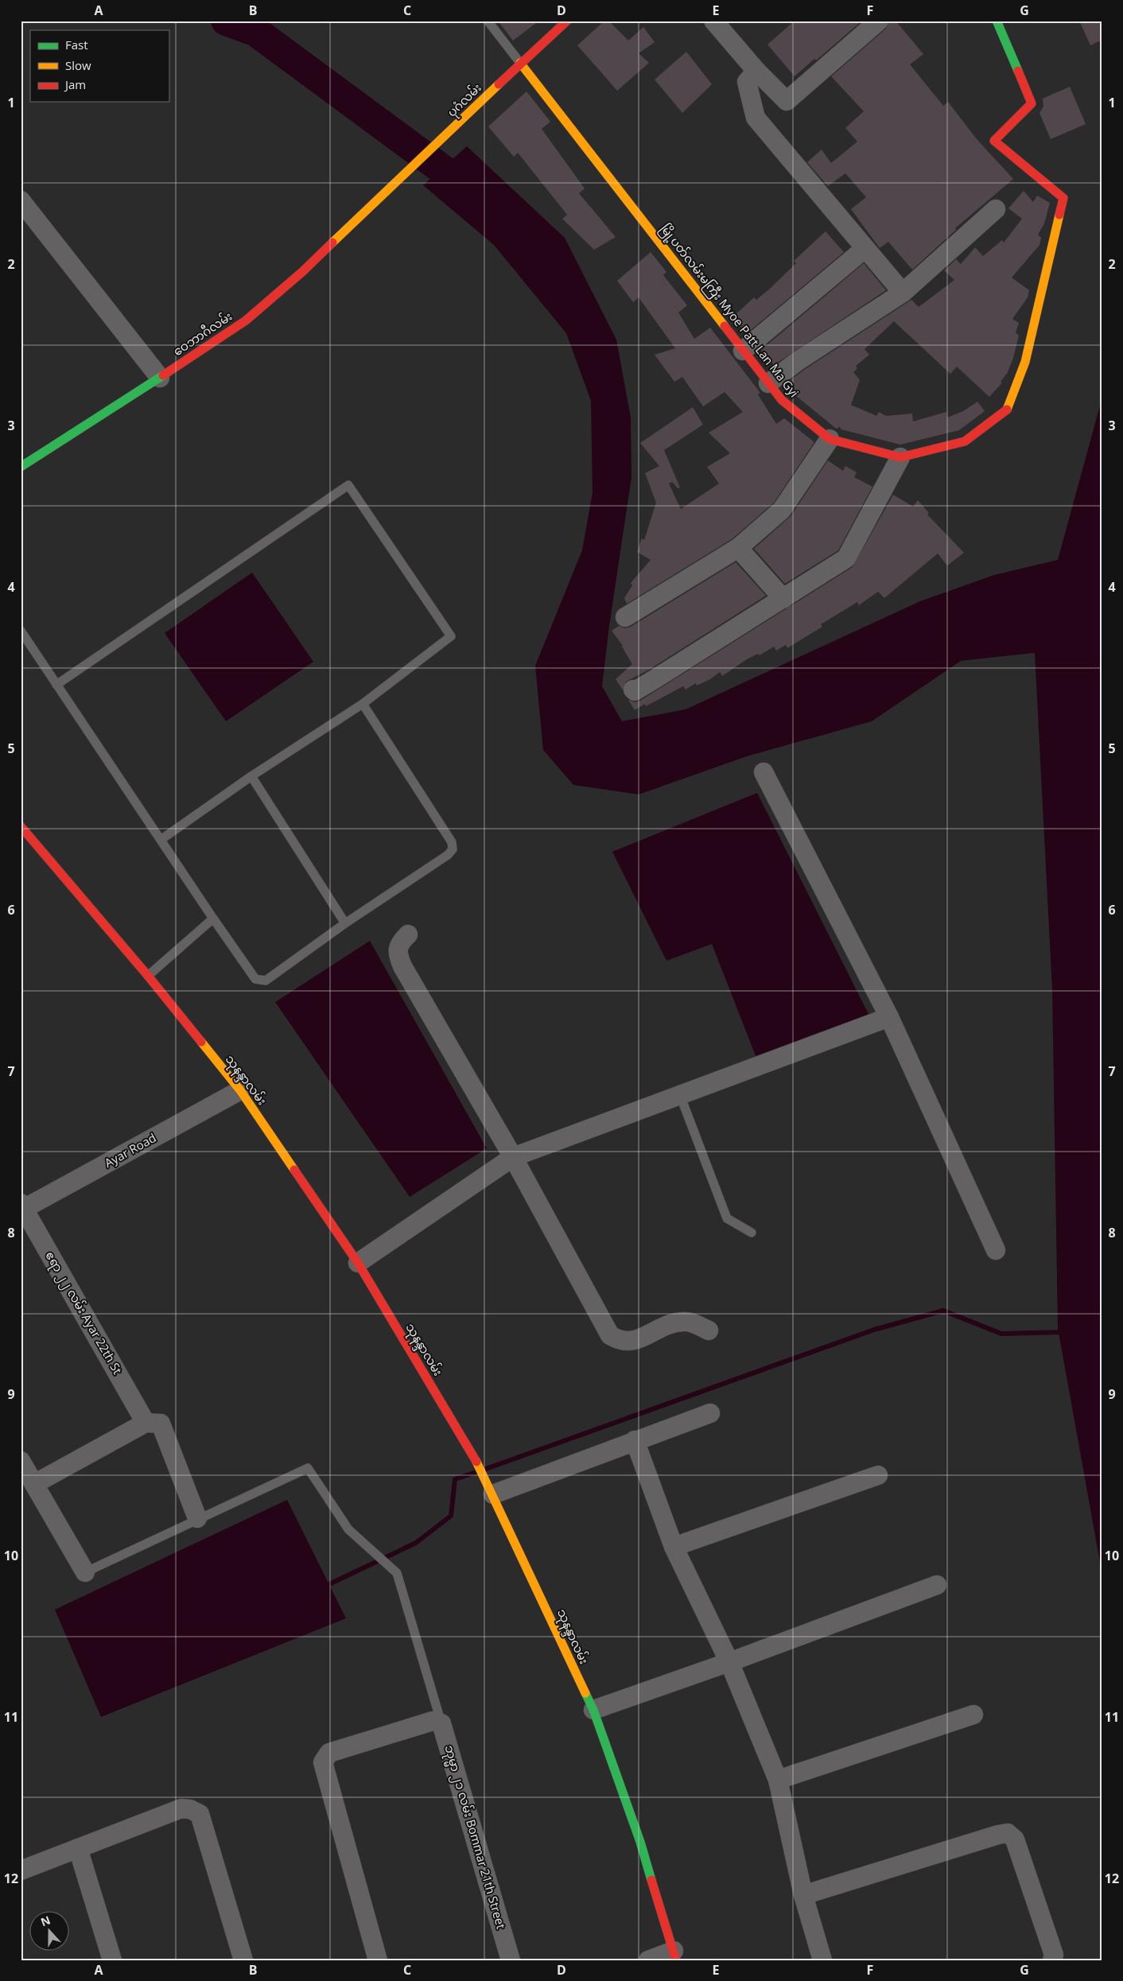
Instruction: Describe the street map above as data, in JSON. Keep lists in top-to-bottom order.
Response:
{
  "streets": {
    "main road": [
      "ပုဂံလမ်း",
      "မြို့ပတ်လမ်းမကြီး Myoe Patt Lan Ma Gyi",
      "ဝေဘာဂီလမ်း",
      "သုနန္ဒာလမ်း"
    ],
    "street": ["Ayar Road", "ဧရာ ၂၂ လမ်း Ayar 22th St", "ဘုမ္မာ ၂၁ လမ်း Bommar 21th Street"]
  },
  "crossings": [
    ["ပုဂံလမ်း", "မြို့ပတ်လမ်းမကြီး Myoe Patt Lan Ma Gyi"],
    ["ပုဂံလမ်း", "ဝေဘာဂီလမ်း"],
    ["သုနန္ဒာလမ်း", "Ayar Road"],
    ["Ayar Road", "ဧရာ ၂၂ လမ်း Ayar 22th St"]
  ],
  "legend": ["Fast", "Slow", "Jam"],
  "north": "top",
  "grid": {
    "columns": [
      "A",
      "B",
      "C",
      "D",
      "E",
      "F",
      "G"
    ],
    "rows": [
      "1",
      "2",
      "3",
      "4",
      "5",
      "6",
      "7",
      "8",
      "9",
      "10",
      "11",
      "12"
    ]
  }
}
